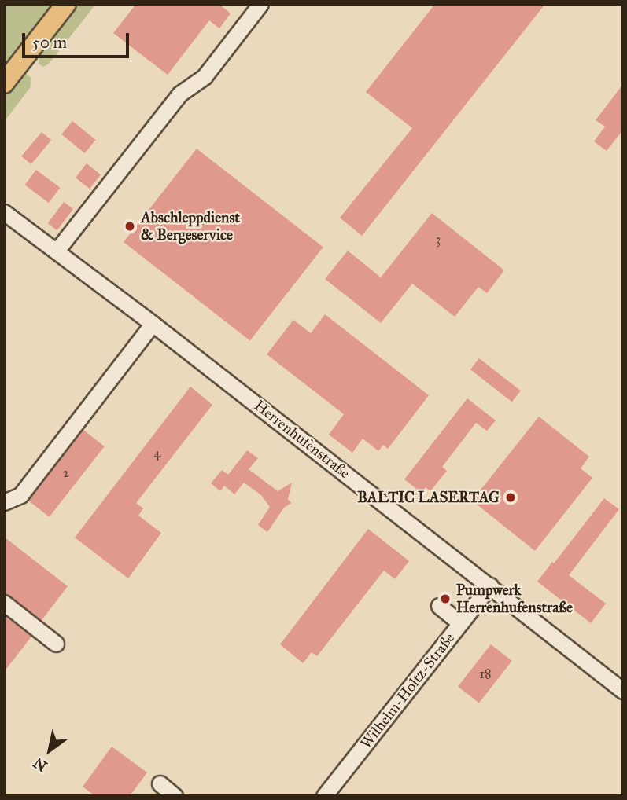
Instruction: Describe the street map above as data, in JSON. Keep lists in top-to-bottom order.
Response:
{
  "streets": {
    "street": ["Herrenhufenstraße", "Wilhelm-Holtz-Straße"]
  },
  "crossings": [
    ["Herrenhufenstraße", "Wilhelm-Holtz-Straße"]
  ],
  "places": ["Abschleppdienst & Bergeservice", "BALTIC LASERTAG", "Pumpwerk Herrenhufenstraße"],
  "house_numbers": [
    "3",
    "4",
    "2",
    "18"
  ],
  "scale_bar": "50 m",
  "north": "bottom left"
}
